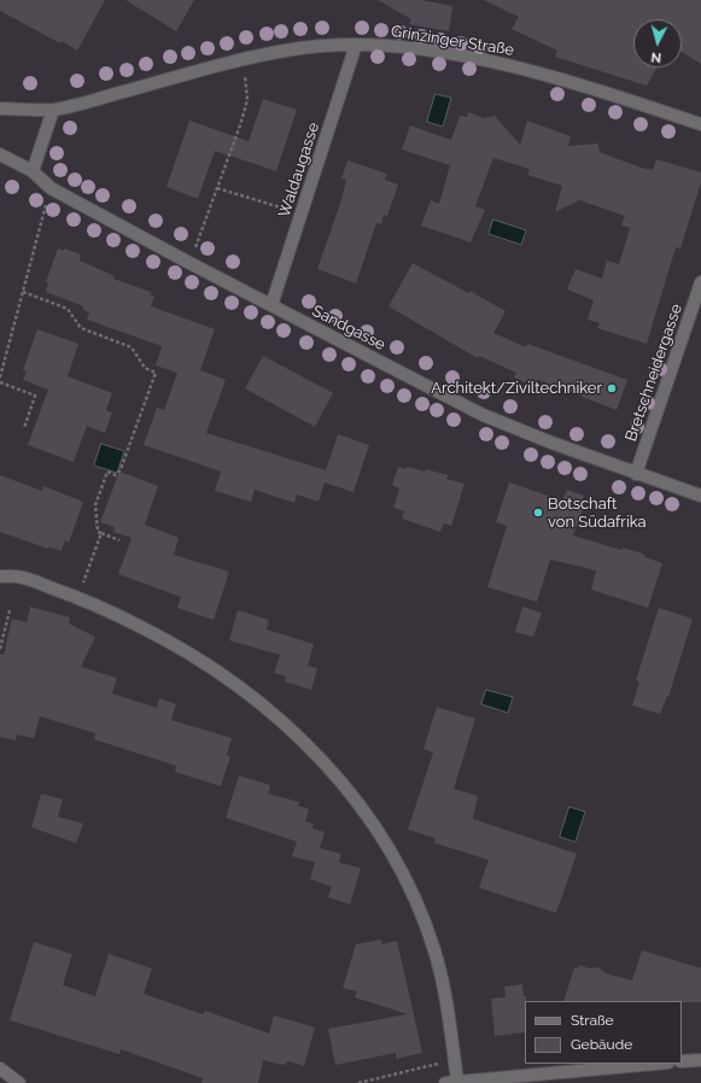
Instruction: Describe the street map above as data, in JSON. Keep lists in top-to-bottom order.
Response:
{
  "streets": {
    "street": [
      "Grinzinger Straße",
      "Waldaugasse",
      "Sandgasse",
      "Bretschneidergasse"
    ]
  },
  "crossings": [
    ["Grinzinger Straße", "Waldaugasse"],
    ["Waldaugasse", "Sandgasse"],
    ["Sandgasse", "Bretschneidergasse"]
  ],
  "places": ["Architekt/Ziviltechniker", "Botschaft von Südafrika"],
  "legend": ["Straße", "Gebäude"],
  "north": "bottom"
}
